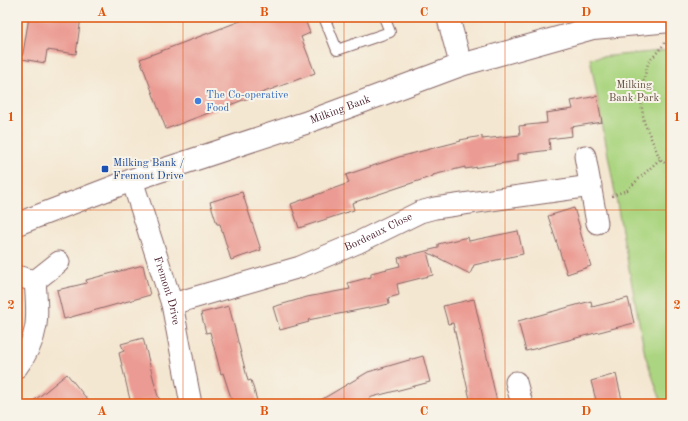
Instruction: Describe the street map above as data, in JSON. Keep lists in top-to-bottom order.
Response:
{
  "streets": {
    "street": ["Milking Bank", "Bordeaux Close", "Fremont Drive"]
  },
  "crossings": [
    ["Milking Bank", "Fremont Drive"],
    ["Bordeaux Close", "Fremont Drive"]
  ],
  "parks": ["Milking Bank Park"],
  "places": {
    "other": ["The Co-operative Food"],
    "transit": ["Milking Bank / Fremont Drive"]
  },
  "grid": {
    "columns": [
      "A",
      "B",
      "C",
      "D"
    ],
    "rows": ["1", "2"]
  }
}
